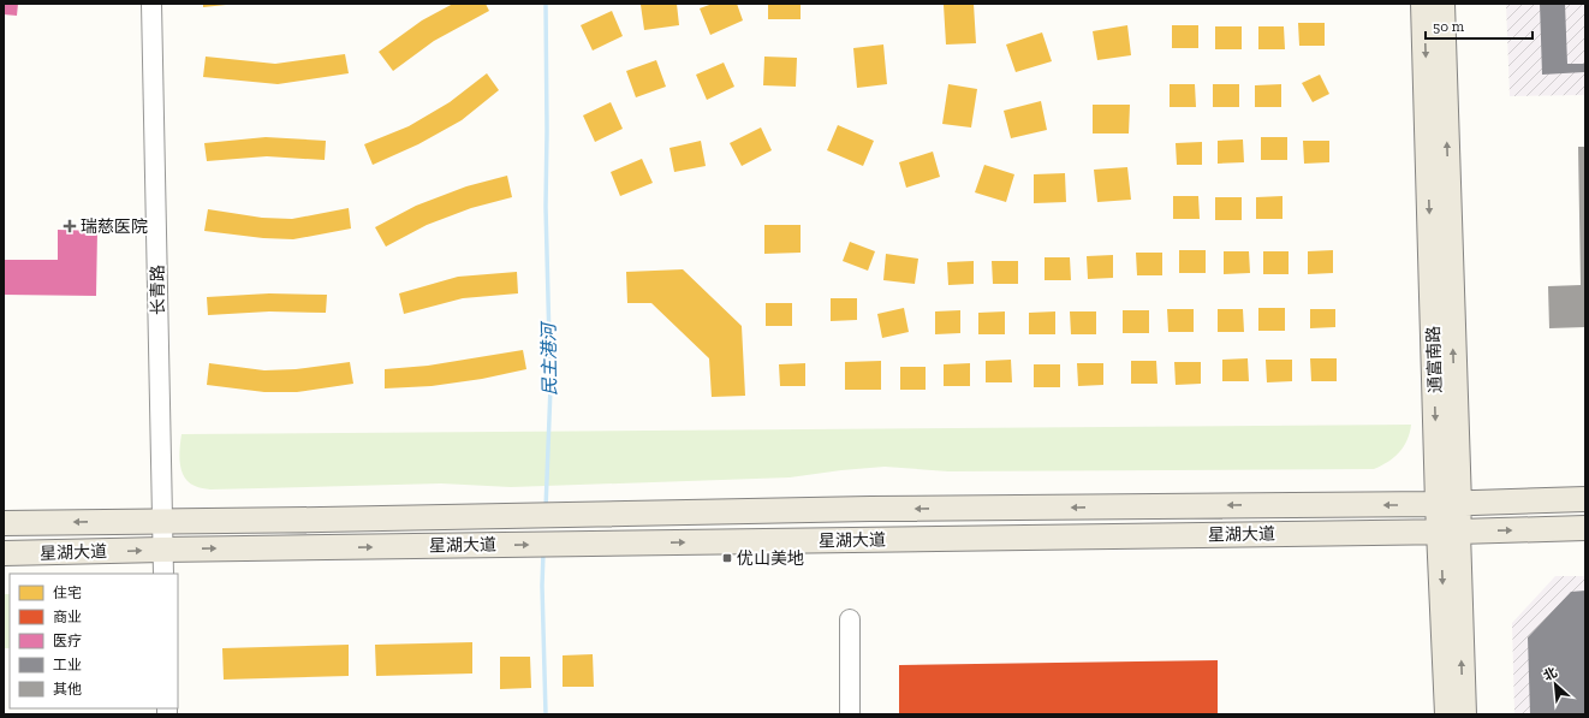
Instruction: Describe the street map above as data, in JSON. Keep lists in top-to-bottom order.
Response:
{
  "streets": {
    "main road": ["通富南路", "星湖大道"],
    "street": ["长青路"]
  },
  "crossings": [
    ["长青路", "星湖大道"],
    ["通富南路", "星湖大道"]
  ],
  "water": ["民主港河"],
  "places": {
    "health": ["瑞慈医院"],
    "transit": ["优山美地"]
  },
  "legend": [
    "住宅",
    "商业",
    "医疗",
    "工业",
    "其他"
  ],
  "scale_bar": "50 m",
  "north": "top left"
}
